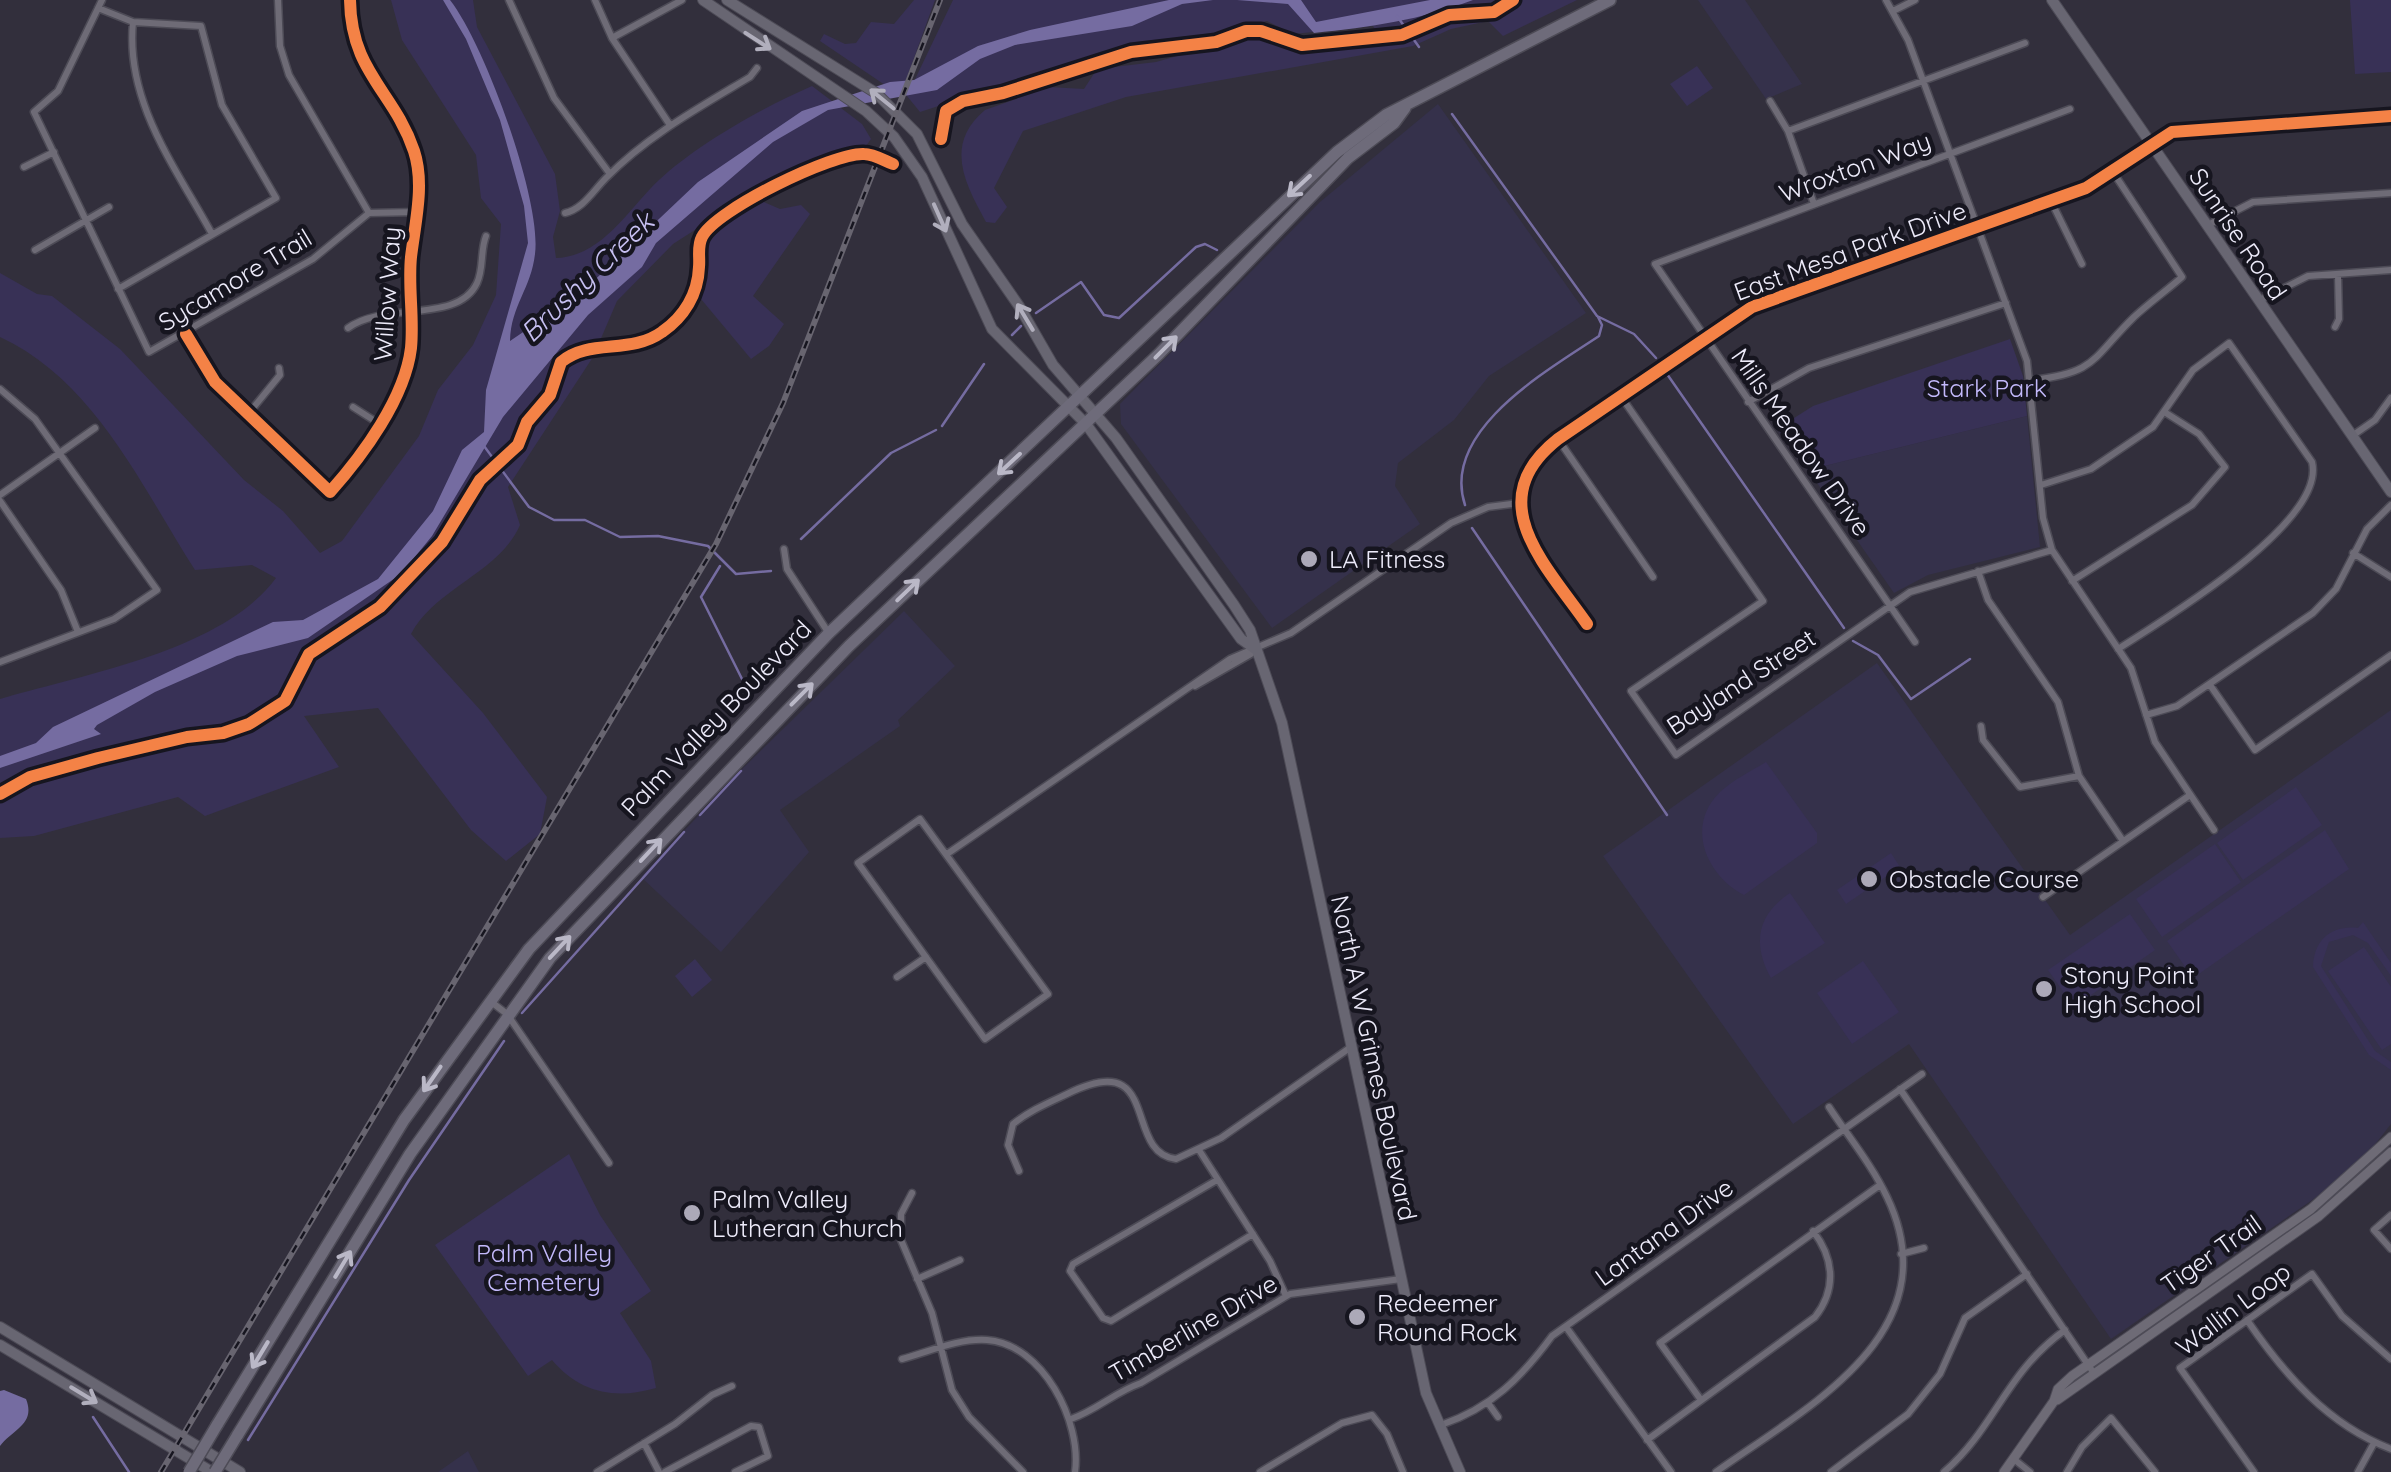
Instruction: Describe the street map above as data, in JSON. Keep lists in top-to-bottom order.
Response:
{
  "streets": {
    "highway": ["Palm Valley Boulevard"],
    "main road": ["Sunrise Road", "North A W Grimes Boulevard"],
    "street": [
      "Wroxton Way",
      "East Mesa Park Drive",
      "Sycamore Trail",
      "Willow Way",
      "Mills Meadow Drive",
      "Bayland Street",
      "Lantana Drive",
      "Tiger Trail",
      "Wallin Loop",
      "Timberline Drive"
    ]
  },
  "crossings": [
    ["Wroxton Way", "Mills Meadow Drive"],
    ["Sunrise Road", "East Mesa Park Drive"],
    ["East Mesa Park Drive", "Mills Meadow Drive"],
    ["East Mesa Park Drive", "Bayland Street"],
    ["Sycamore Trail", "Willow Way"],
    ["Mills Meadow Drive", "Bayland Street"],
    ["Palm Valley Boulevard", "North A W Grimes Boulevard"],
    ["North A W Grimes Boulevard", "Lantana Drive"],
    ["North A W Grimes Boulevard", "Timberline Drive"]
  ],
  "water": ["Brushy Creek"],
  "parks": ["Stark Park", "Palm Valley Cemetery"],
  "places": [
    "LA Fitness",
    "Obstacle Course",
    "Stony Point High School",
    "Palm Valley Lutheran Church",
    "Redeemer Round Rock"
  ]
}
